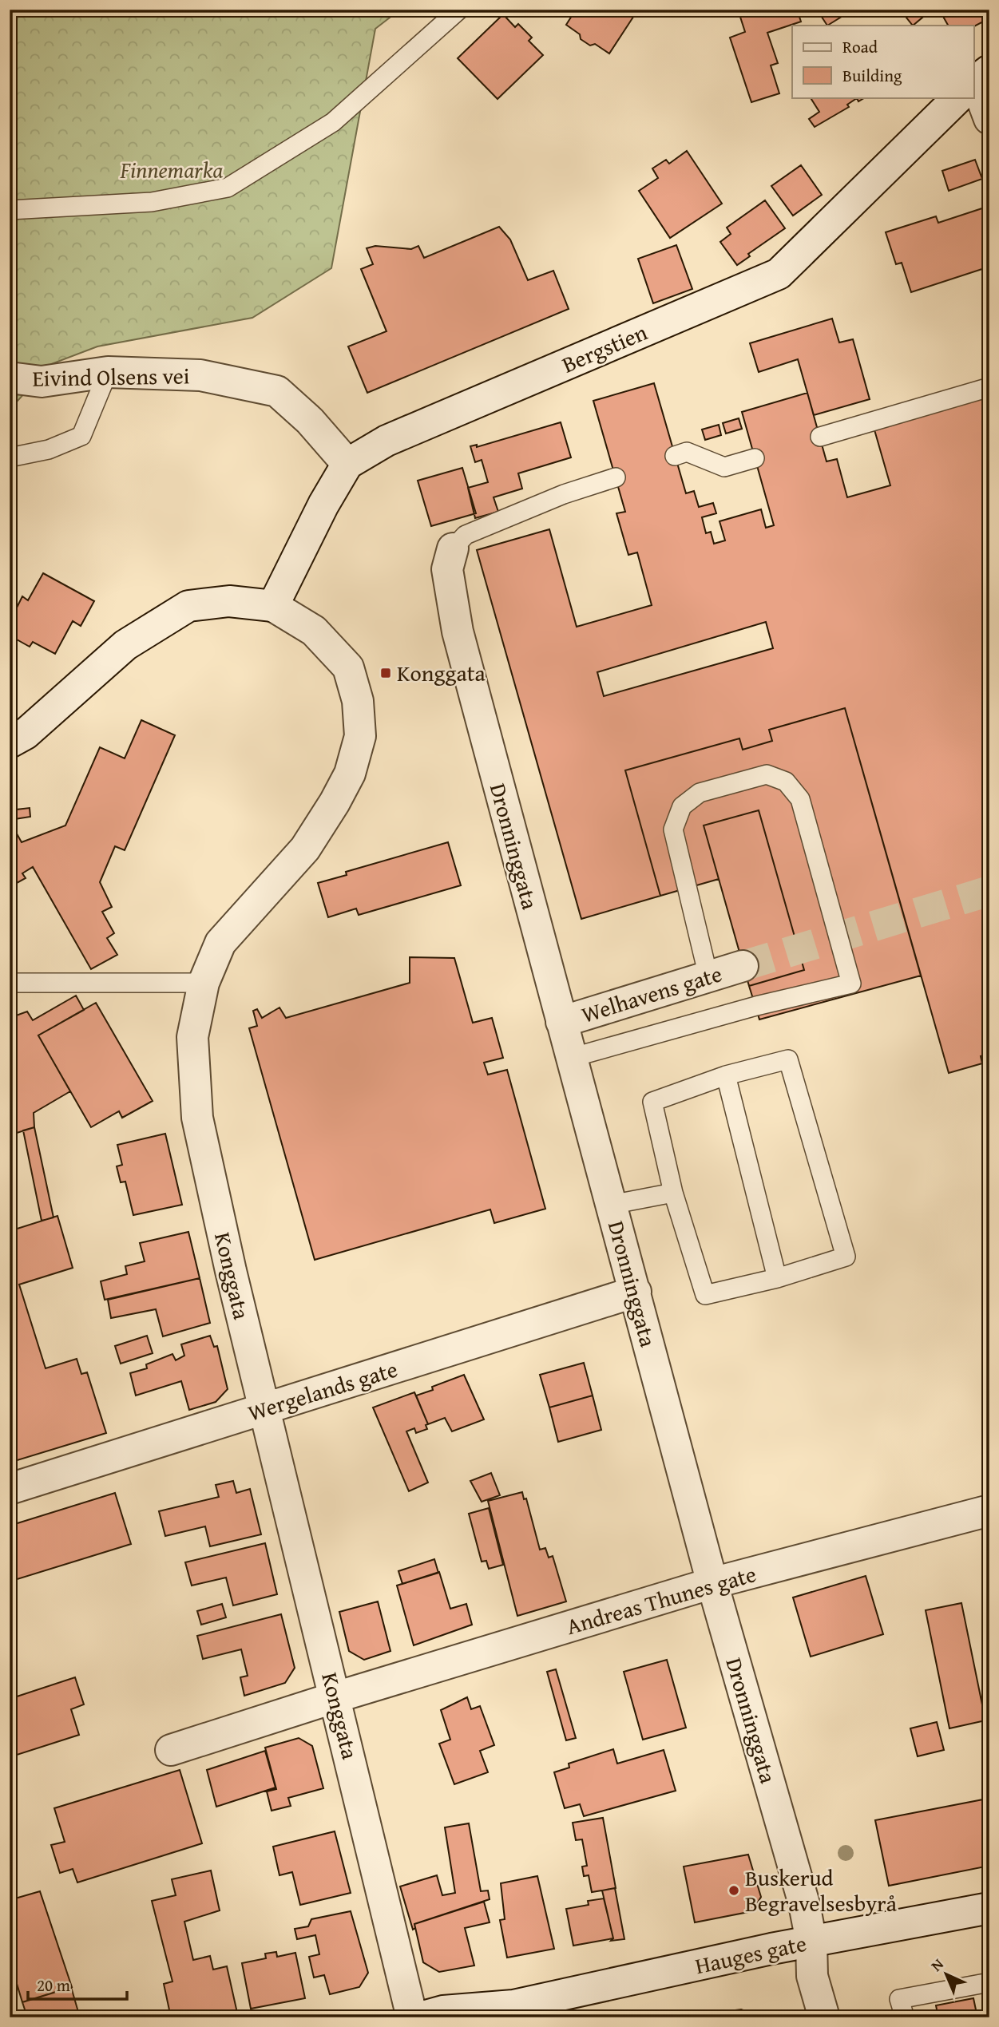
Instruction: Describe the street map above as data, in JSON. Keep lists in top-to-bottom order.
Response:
{
  "streets": {
    "street": [
      "Bergstien",
      "Eivind Olsens vei",
      "Dronninggata",
      "Welhavens gate",
      "Konggata",
      "Wergelands gate",
      "Andreas Thunes gate",
      "Hauges gate"
    ]
  },
  "crossings": [
    ["Bergstien", "Eivind Olsens vei"],
    ["Bergstien", "Konggata"],
    ["Dronninggata", "Welhavens gate"],
    ["Dronninggata", "Wergelands gate"],
    ["Dronninggata", "Andreas Thunes gate"],
    ["Dronninggata", "Hauges gate"],
    ["Konggata", "Wergelands gate"],
    ["Konggata", "Andreas Thunes gate"]
  ],
  "parks": ["Finnemarka"],
  "places": {
    "transit": ["Konggata"],
    "other": ["Buskerud Begravelsesbyrå"]
  },
  "legend": ["Road", "Building"],
  "scale_bar": "20 m",
  "north": "top left"
}
